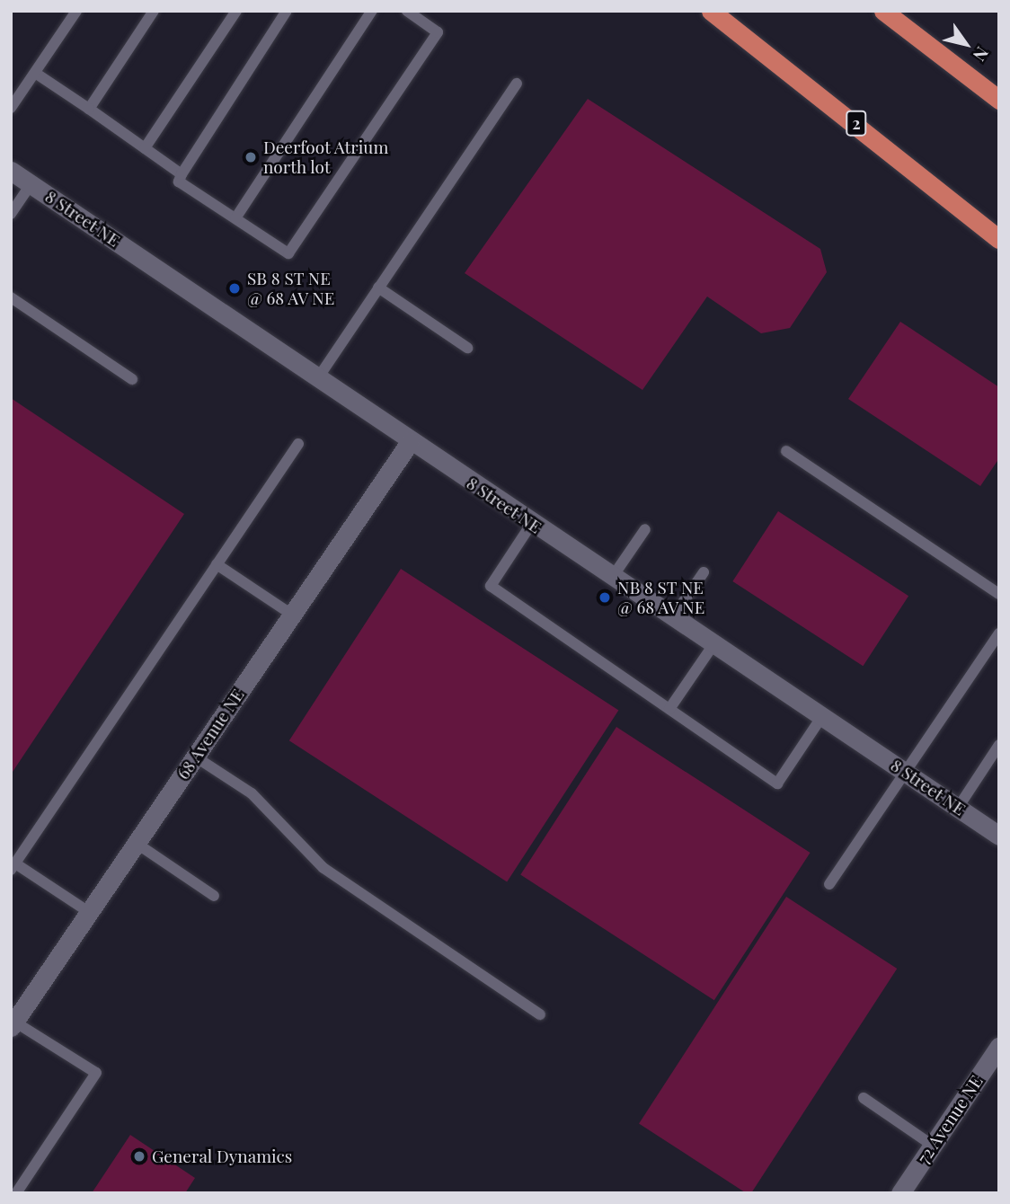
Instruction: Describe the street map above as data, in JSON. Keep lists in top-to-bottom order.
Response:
{
  "streets": {
    "highway": ["2"],
    "street": ["8 Street NE", "68 Avenue NE", "72 Avenue NE"]
  },
  "crossings": [
    ["8 Street NE", "68 Avenue NE"]
  ],
  "places": [
    "Deerfoot Atrium north lot",
    "SB 8 ST NE @ 68 AV NE",
    "NB 8 ST NE @ 68 AV NE",
    "General Dynamics"
  ],
  "north": "bottom right"
}
